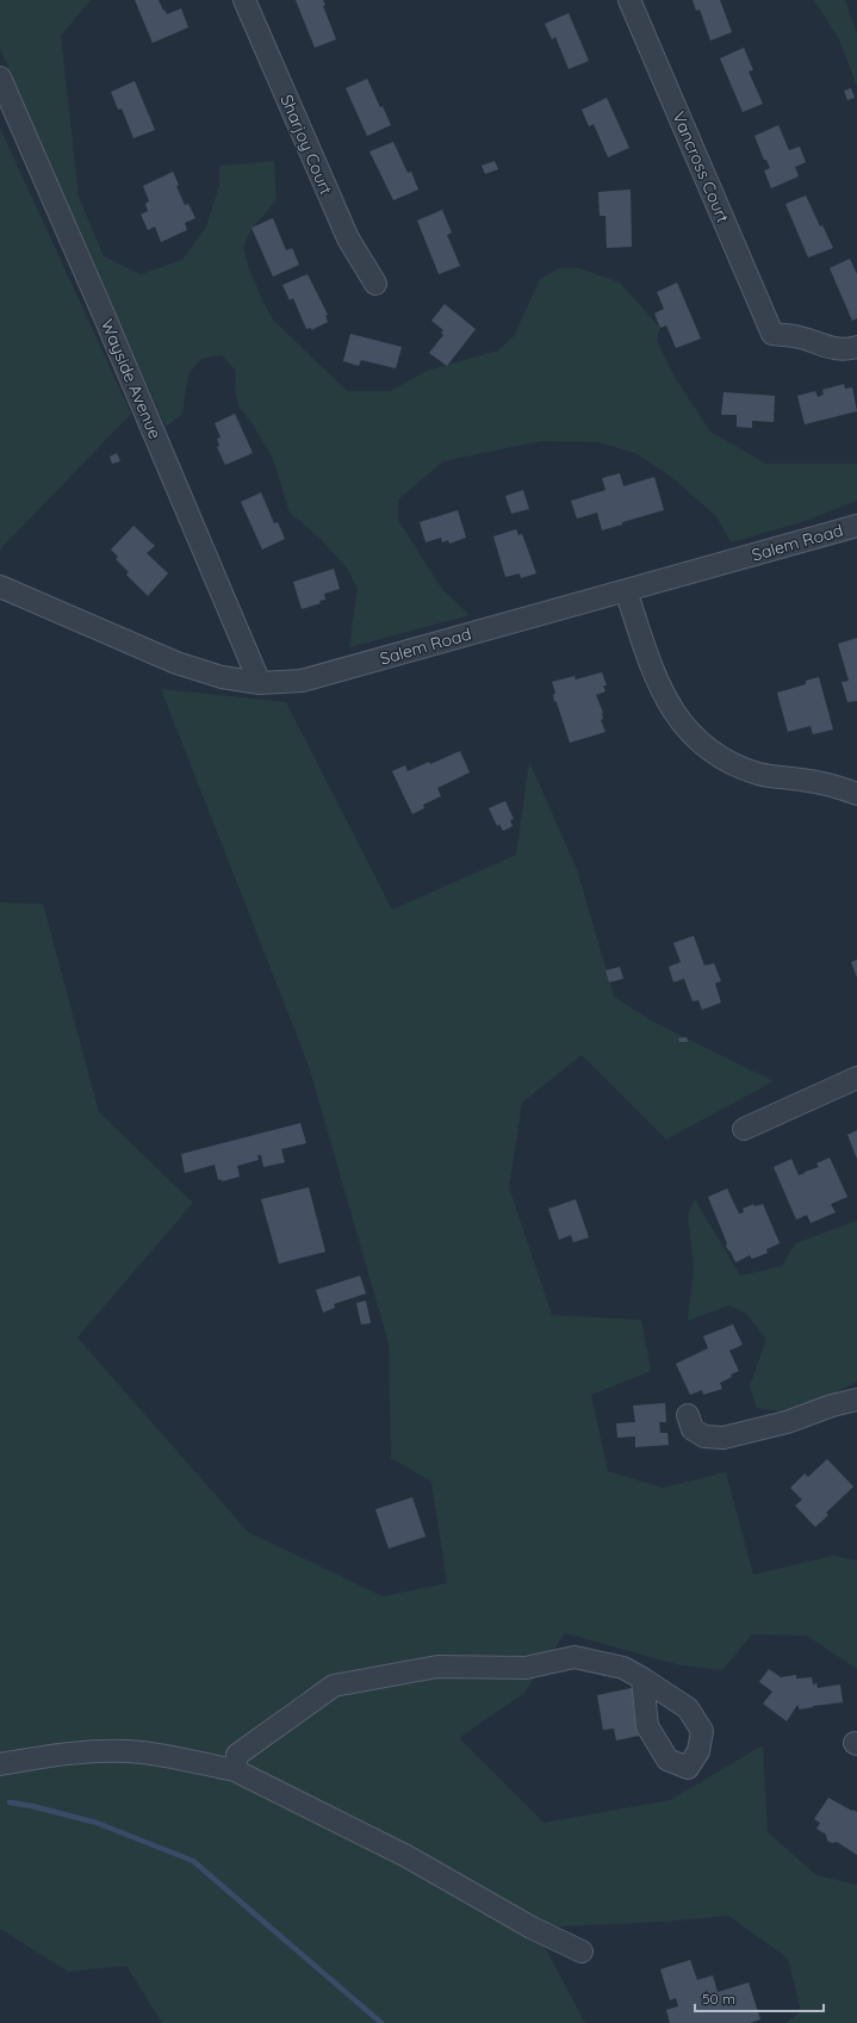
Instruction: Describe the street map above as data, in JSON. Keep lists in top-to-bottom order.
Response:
{
  "streets": {
    "street": [
      "Sharjoy Court",
      "Vancross Court",
      "Wayside Avenue",
      "Salem Road"
    ]
  },
  "crossings": [
    ["Wayside Avenue", "Salem Road"]
  ],
  "scale_bar": "50 m"
}
